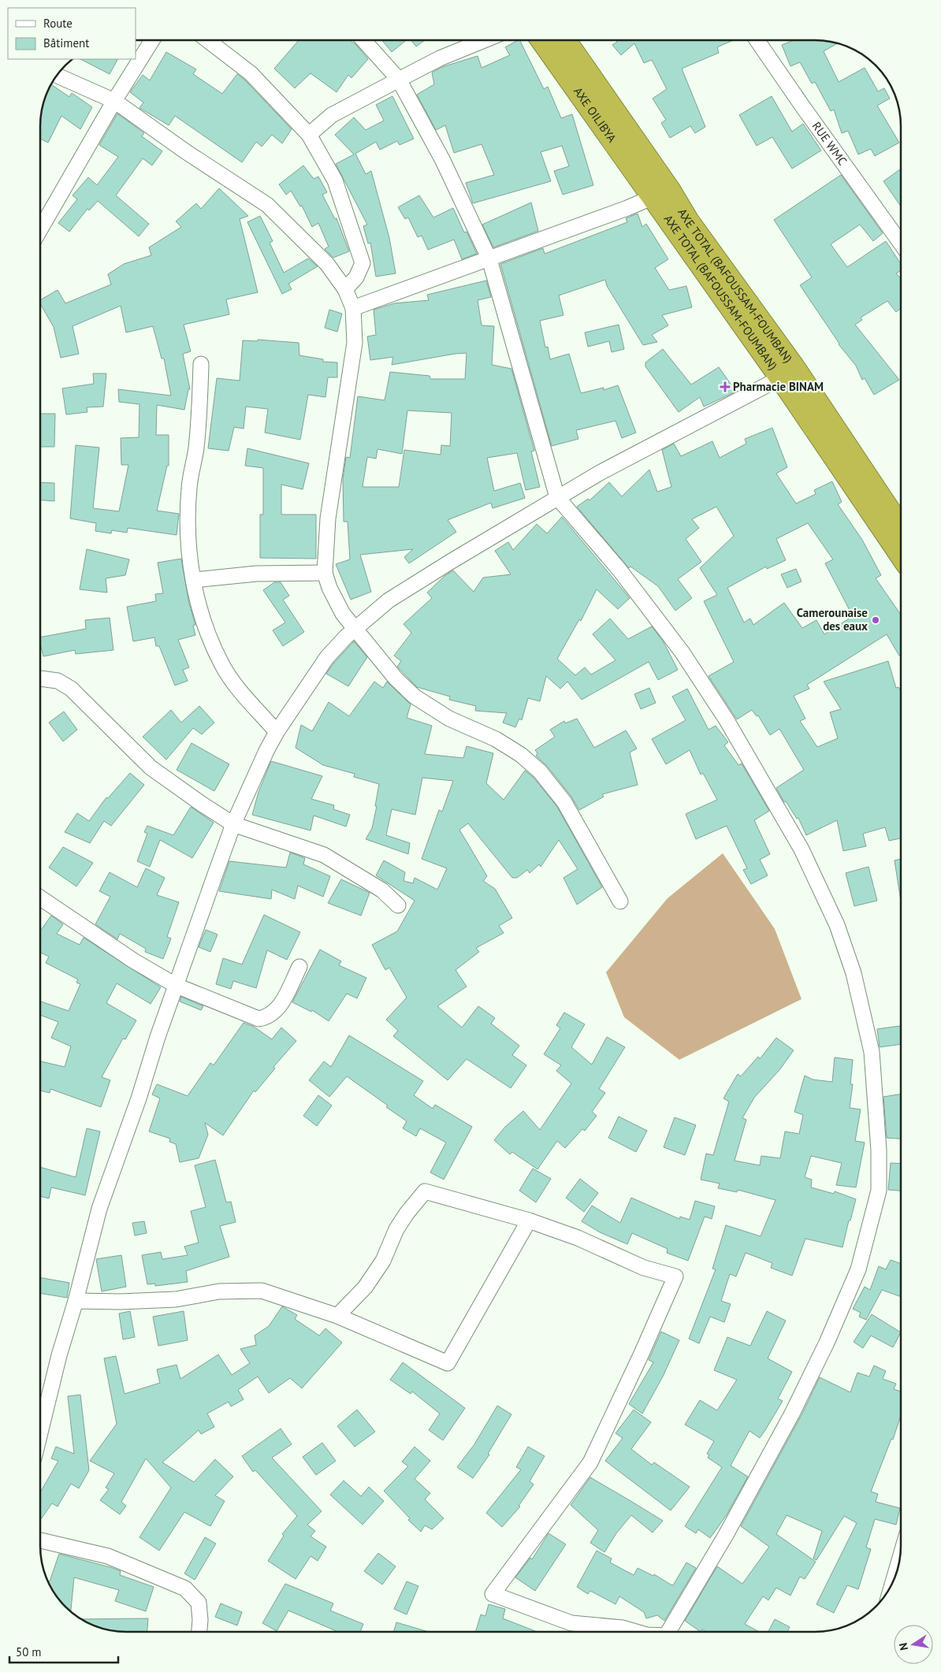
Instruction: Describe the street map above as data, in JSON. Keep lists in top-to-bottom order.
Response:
{
  "streets": {
    "highway": ["AXE OILIBYA", "AXE TOTAL (BAFOUSSAM-FOUMBAN)"],
    "street": ["RUE WMC"]
  },
  "crossings": [
    ["AXE OILIBYA", "AXE TOTAL (BAFOUSSAM-FOUMBAN)"]
  ],
  "places": {
    "health": ["Pharmacie BINAM"],
    "other": ["Camerounaise des eaux"]
  },
  "legend": ["Route", "Bâtiment"],
  "scale_bar": "50 m",
  "north": "left"
}
